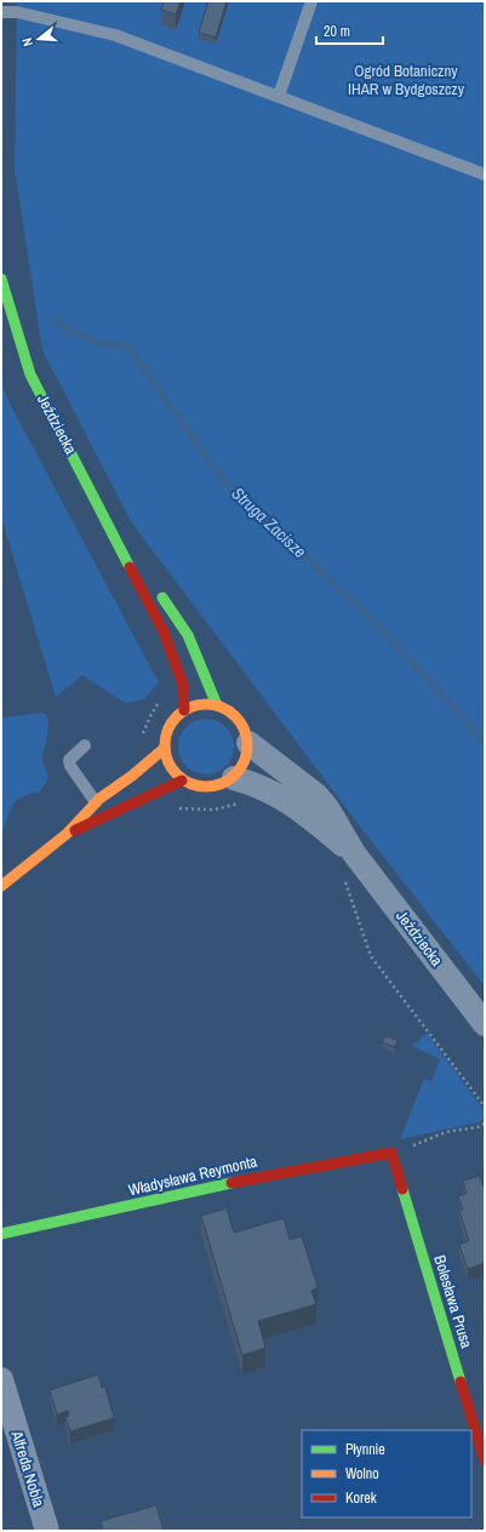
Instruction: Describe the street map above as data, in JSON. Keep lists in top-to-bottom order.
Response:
{
  "streets": {
    "street": [
      "Jeździecka",
      "Władysława Reymonta",
      "Bolesława Prusa",
      "Alfreda Nobla"
    ]
  },
  "crossings": [
    ["Władysława Reymonta", "Bolesława Prusa"]
  ],
  "water": ["Struga Zacisze"],
  "parks": ["Ogród Botaniczny IHAR w Bydgoszczy"],
  "legend": ["Płynnie", "Wolno", "Korek"],
  "scale_bar": "20 m",
  "north": "left"
}
